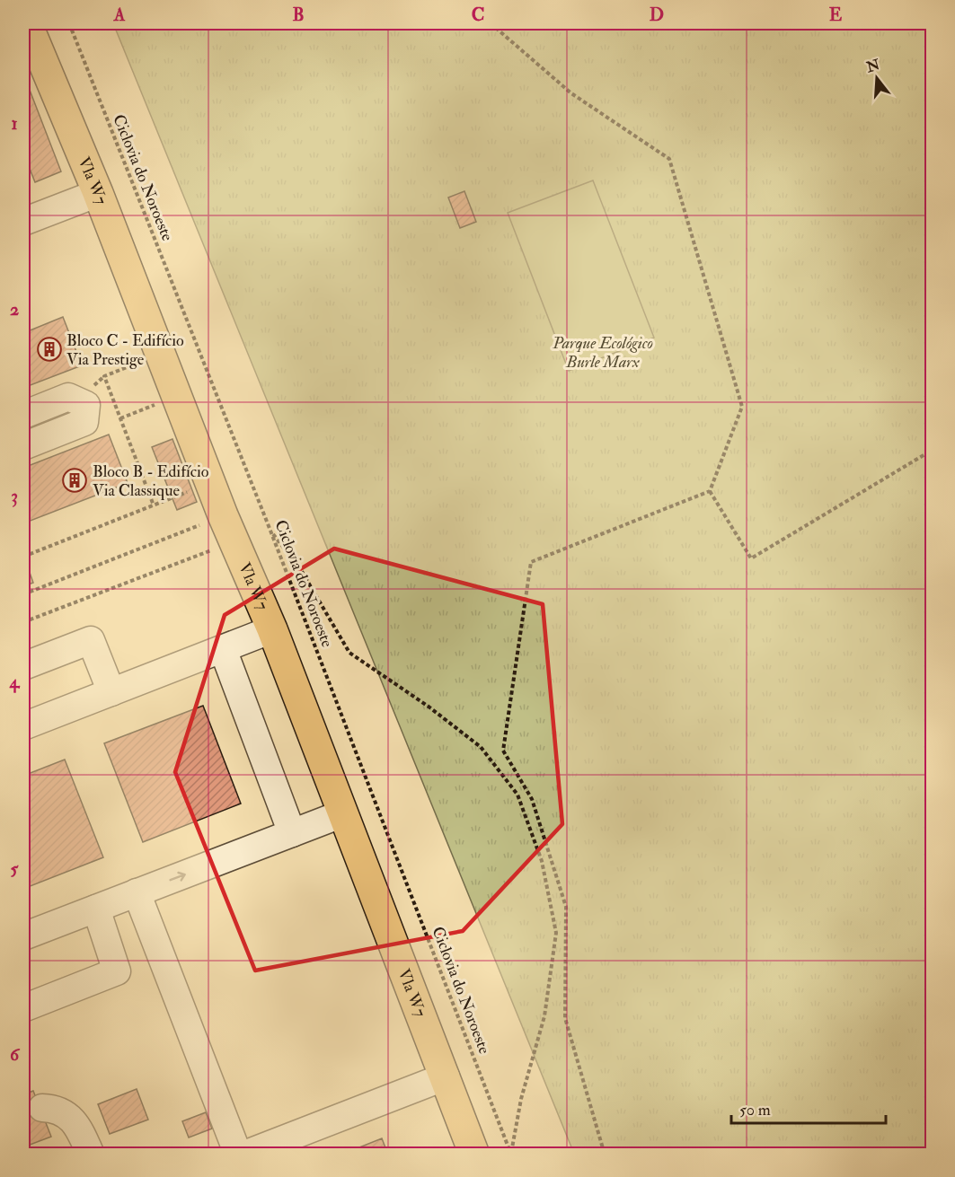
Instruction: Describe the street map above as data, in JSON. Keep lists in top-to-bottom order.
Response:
{
  "streets": {
    "main road": ["Vla W7"],
    "path": ["Ciclovia do Noroeste"]
  },
  "parks": ["Parque Ecológico Burle Marx"],
  "places": {
    "building": ["Bloco C - Edifício Via Prestige", "Bloco B - Edifício Via Classique"]
  },
  "scale_bar": "50 m",
  "north": "top",
  "grid": {
    "columns": [
      "A",
      "B",
      "C",
      "D",
      "E"
    ],
    "rows": [
      "1",
      "2",
      "3",
      "4",
      "5",
      "6"
    ]
  }
}
